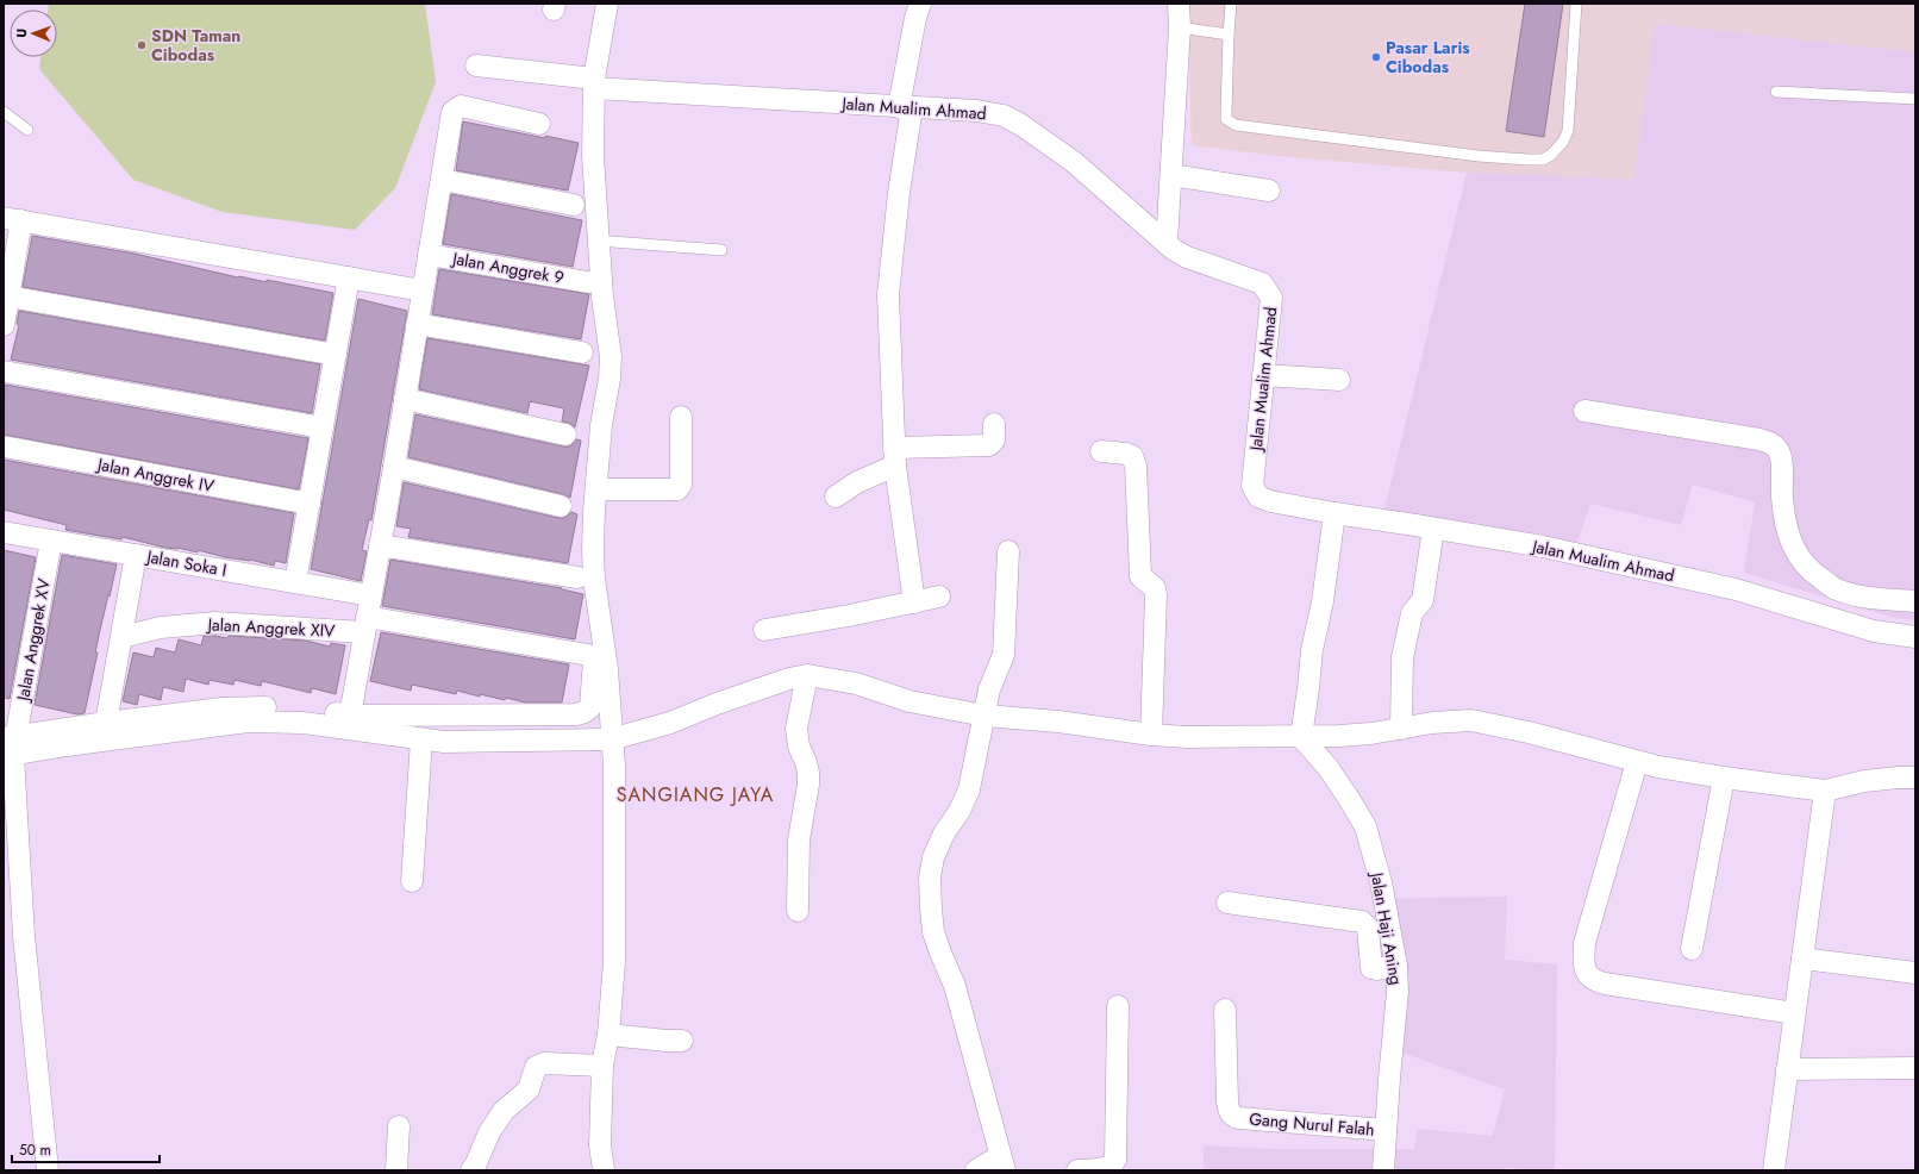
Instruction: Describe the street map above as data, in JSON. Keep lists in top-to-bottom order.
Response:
{
  "streets": {
    "street": [
      "Jalan Mualim Ahmad",
      "Jalan Anggrek 9",
      "Jalan Anggrek IV",
      "Jalan Soka I",
      "Jalan Anggrek XIV",
      "Jalan Anggrek XV",
      "Jalan Haji Aning",
      "Gang Nurul Falah"
    ]
  },
  "crossings": [
    ["Jalan Soka I", "Jalan Anggrek XV"],
    ["Jalan Haji Aning", "Gang Nurul Falah"]
  ],
  "districts": ["SANGIANG JAYA"],
  "places": ["SDN Taman Cibodas", "Pasar Laris Cibodas"],
  "scale_bar": "50 m",
  "north": "left"
}
